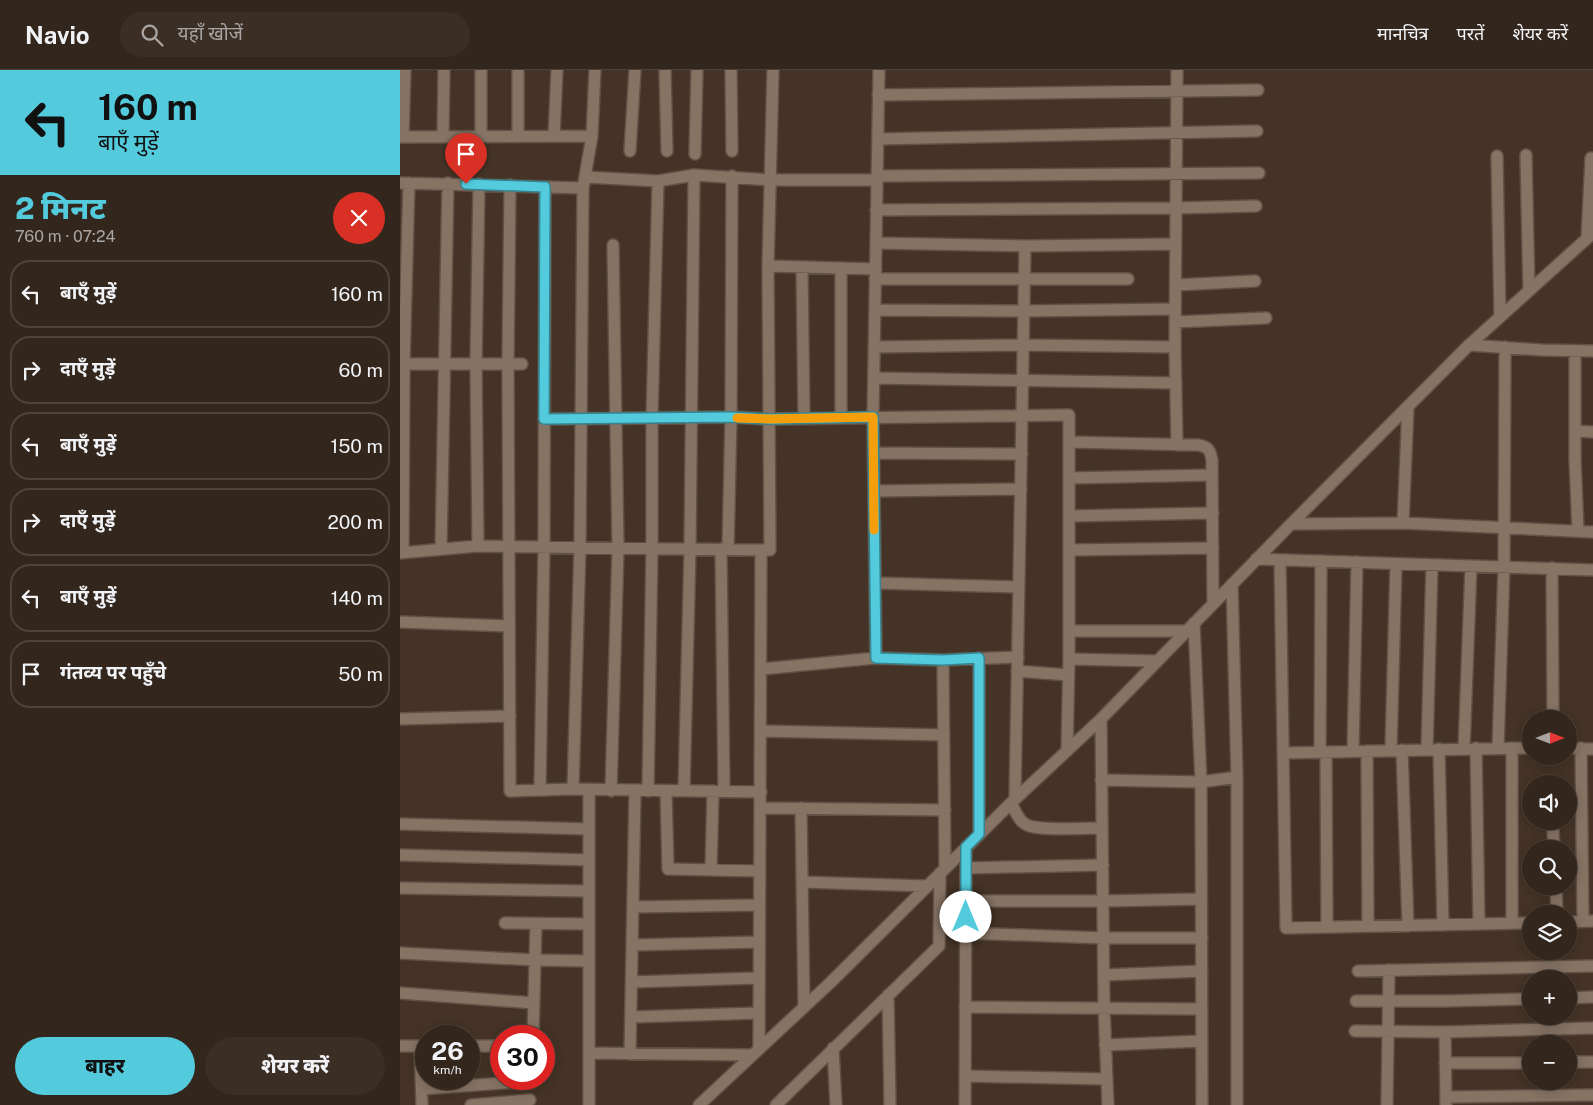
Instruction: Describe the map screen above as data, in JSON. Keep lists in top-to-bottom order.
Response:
{
  "north": "right",
  "page": {
    "header": "Navio",
    "search": "यहाँ खोजें",
    "nav": ["मानचित्र", "परतें", "शेयर करें"],
    "turn": ["160 m", "बाएँ मुड़ें"],
    "heading": ["2 मिनट", "760 m · 07:24"],
    "list": [
      {
        "name": "बाएँ मुड़ें",
        "value": "160 m"
      },
      {
        "name": "दाएँ मुड़ें",
        "value": "60 m"
      },
      {
        "name": "बाएँ मुड़ें",
        "value": "150 m"
      },
      {
        "name": "दाएँ मुड़ें",
        "value": "200 m"
      },
      {
        "name": "बाएँ मुड़ें",
        "value": "140 m"
      },
      {
        "name": "गंतव्य पर पहुँचे",
        "value": "50 m"
      }
    ],
    "map_buttons": ["+", "−"],
    "speed": "26 km/h",
    "limit": "30",
    "buttons": ["बाहर", "शेयर करें"]
  }
}
